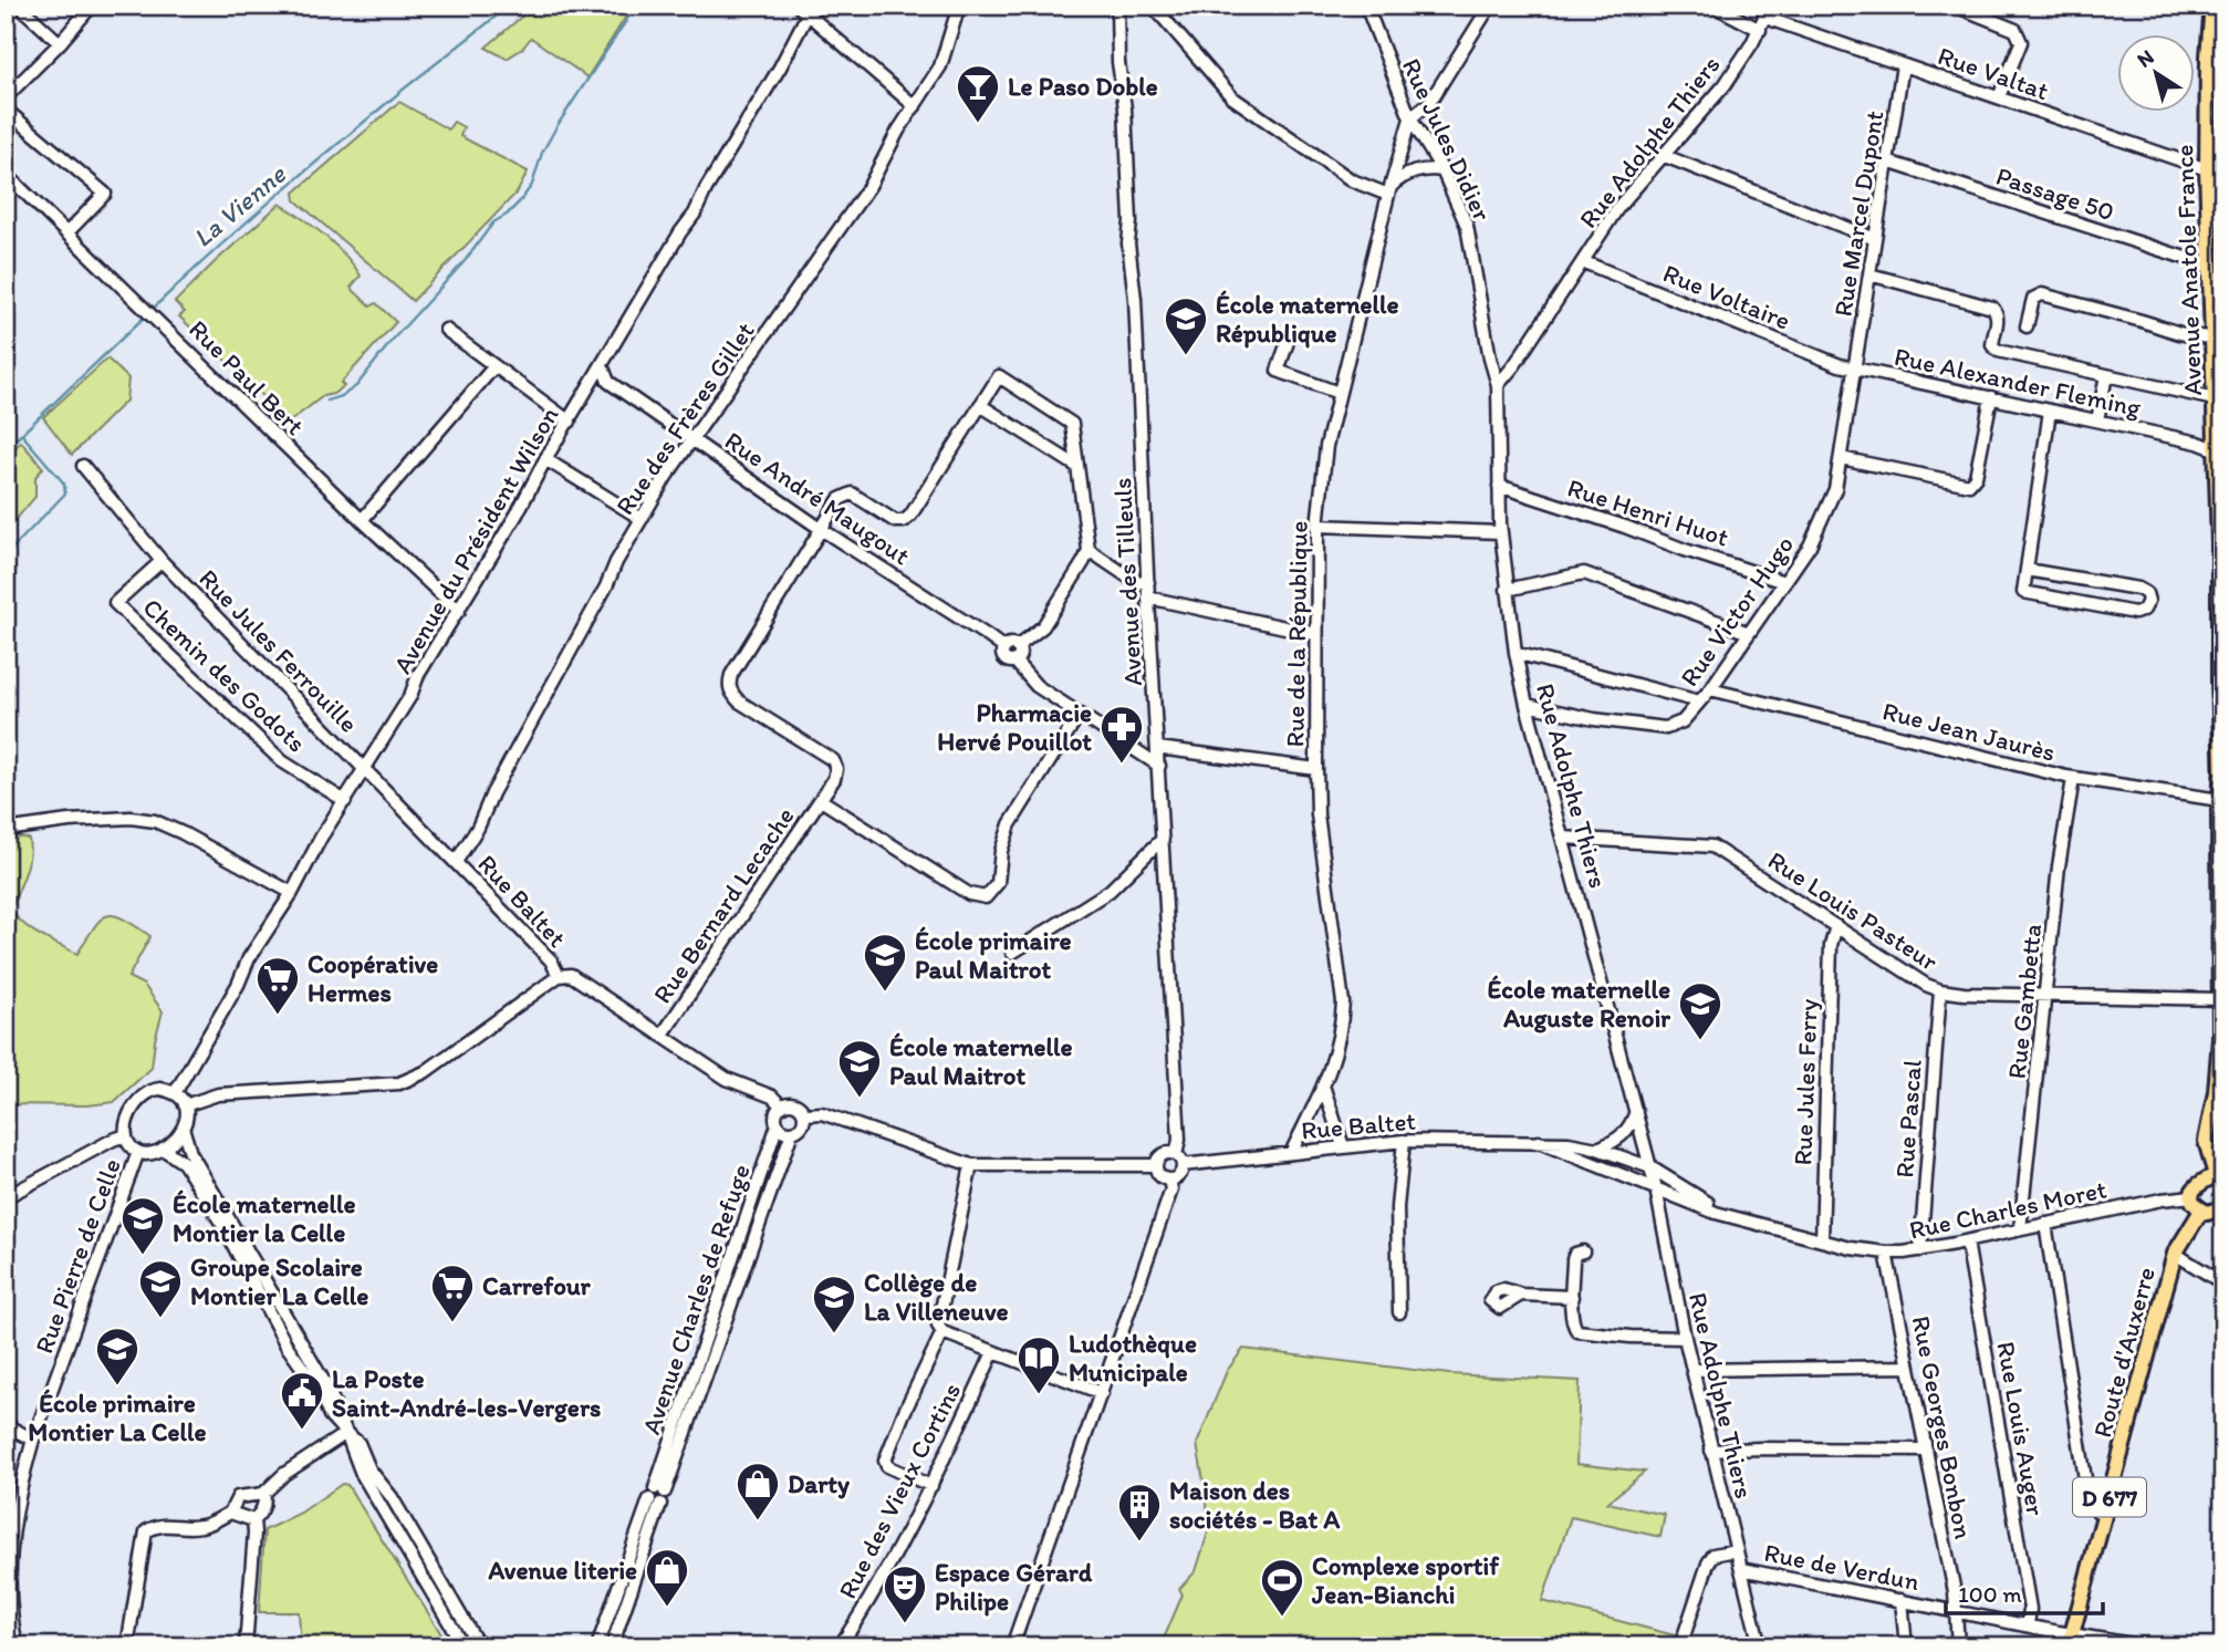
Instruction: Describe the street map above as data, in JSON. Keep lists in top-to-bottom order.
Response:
{
  "streets": {
    "main road": ["Avenue Anatole France", "Route d'Auxerre", "D 677"],
    "street": [
      "Rue Valtat",
      "Rue Jules Didier",
      "Rue Adolphe Thiers",
      "Passage 50",
      "Rue Marcel Dupont",
      "Rue Voltaire",
      "Rue Paul Bert",
      "Rue Alexander Fleming",
      "Rue des Frères Gillet",
      "Rue André Maugout",
      "Rue Henri Huot",
      "Avenue du Président Wilson",
      "Avenue des Tilleuls",
      "Rue Victor Hugo",
      "Rue de la République",
      "Rue Jules Ferrouille",
      "Chemin des Godots",
      "Rue Jean Jaurès",
      "Rue Baltet",
      "Rue Bernard Lecache",
      "Rue Louis Pasteur",
      "Rue Gambetta",
      "Rue Jules Ferry",
      "Rue Pascal",
      "Rue Charles Moret",
      "Rue Pierre de Celle",
      "Avenue Charles de Refuge",
      "Rue Georges Bonbon",
      "Rue Louis Auger",
      "Rue des Vieux Cortins",
      "Rue de Verdun"
    ]
  },
  "crossings": [
    ["Rue Valtat", "Rue Adolphe Thiers"],
    ["Rue Valtat", "Rue Marcel Dupont"],
    ["Rue Valtat", "Avenue Anatole France"],
    ["Rue Jules Didier", "Rue Adolphe Thiers"],
    ["Rue Jules Didier", "Rue de la République"],
    ["Rue Adolphe Thiers", "Rue Voltaire"],
    ["Rue Adolphe Thiers", "Rue Henri Huot"],
    ["Rue Adolphe Thiers", "Rue Victor Hugo"],
    ["Rue Adolphe Thiers", "Rue Baltet"],
    ["Rue Adolphe Thiers", "Rue Louis Pasteur"],
    ["Rue Adolphe Thiers", "Rue Charles Moret"],
    ["Rue Adolphe Thiers", "Rue de Verdun"],
    ["Passage 50", "Rue Marcel Dupont"],
    ["Passage 50", "Avenue Anatole France"],
    ["Rue Marcel Dupont", "Rue Voltaire"],
    ["Rue Marcel Dupont", "Rue Alexander Fleming"],
    ["Rue Marcel Dupont", "Rue Victor Hugo"],
    ["Avenue Anatole France", "Rue Alexander Fleming"],
    ["Avenue Anatole France", "Rue Jean Jaurès"],
    ["Avenue Anatole France", "Rue Louis Pasteur"],
    ["Rue Voltaire", "Rue Alexander Fleming"],
    ["Rue Voltaire", "Rue Victor Hugo"],
    ["Rue Paul Bert", "Avenue du Président Wilson"],
    ["Rue Alexander Fleming", "Rue Victor Hugo"],
    ["Rue des Frères Gillet", "Rue André Maugout"],
    ["Rue des Frères Gillet", "Rue Baltet"],
    ["Rue André Maugout", "Rue Bernard Lecache"],
    ["Rue Henri Huot", "Rue Victor Hugo"],
    ["Avenue du Président Wilson", "Rue Jules Ferrouille"],
    ["Avenue du Président Wilson", "Chemin des Godots"],
    ["Avenue du Président Wilson", "Rue Baltet"],
    ["Avenue du Président Wilson", "Rue Pierre de Celle"],
    ["Avenue des Tilleuls", "Rue Baltet"],
    ["Rue Victor Hugo", "Rue Jean Jaurès"],
    ["Rue de la République", "Rue Baltet"],
    ["Rue Jules Ferrouille", "Chemin des Godots"],
    ["Rue Jules Ferrouille", "Rue Baltet"],
    ["Rue Jean Jaurès", "Rue Gambetta"],
    ["Rue Baltet", "Rue Bernard Lecache"],
    ["Rue Baltet", "Rue Charles Moret"],
    ["Rue Baltet", "Avenue Charles de Refuge"],
    ["Rue Louis Pasteur", "Rue Gambetta"],
    ["Rue Louis Pasteur", "Rue Jules Ferry"],
    ["Rue Louis Pasteur", "Rue Pascal"],
    ["Rue Gambetta", "Rue Charles Moret"],
    ["Rue Jules Ferry", "Rue Charles Moret"],
    ["Rue Pascal", "Rue Charles Moret"],
    ["Rue Charles Moret", "Rue Georges Bonbon"],
    ["Rue Charles Moret", "Rue Louis Auger"],
    ["Route d'Auxerre", "Rue de Verdun"],
    ["Rue Georges Bonbon", "Rue de Verdun"],
    ["Rue Louis Auger", "Rue de Verdun"]
  ],
  "water": ["La Vienne"],
  "places": {
    "bar": ["Le Paso Doble"],
    "school or university": [
      "École maternelle République",
      "École primaire Paul Maitrot",
      "École maternelle Auguste Renoir",
      "École maternelle Paul Maitrot",
      "École maternelle Montier la Celle",
      "Groupe Scolaire Montier La Celle",
      "Collège de La Villeneuve",
      "École primaire Montier La Celle"
    ],
    "pharmacy": ["Pharmacie Hervé Pouillot"],
    "supermarket": ["Coopérative Hermes", "Carrefour"],
    "library": ["Ludothèque Municipale"],
    "public building": ["La Poste Saint-André-les-Vergers"],
    "shop": ["Darty", "Avenue literie"],
    "building": ["Maison des sociétés - Bat A"],
    "sports": ["Complexe sportif Jean-Bianchi"],
    "theatre": ["Espace Gérard Philipe"]
  },
  "scale_bar": "100 m",
  "north": "top left"
}
